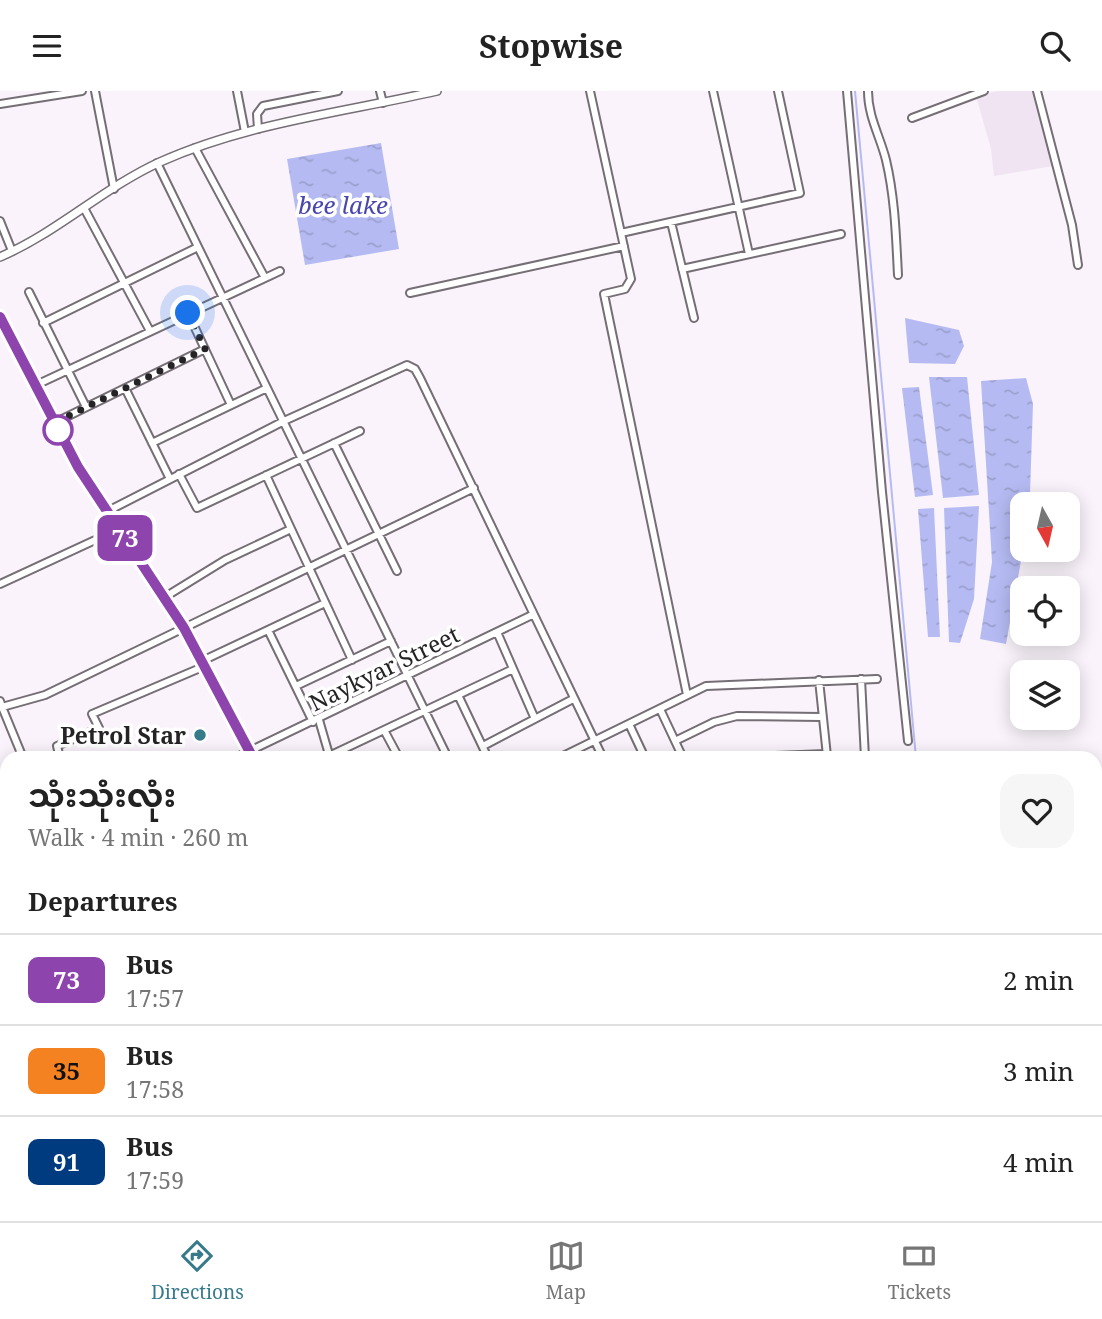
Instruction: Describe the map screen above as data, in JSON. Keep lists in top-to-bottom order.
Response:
{
  "streets": {
    "street": ["Naykyar Street"]
  },
  "water": ["bee lake"],
  "places": ["Petrol Star"],
  "lines": ["bus line 73"],
  "north": "bottom",
  "page": {
    "header": "Stopwise",
    "on_map": "73",
    "heading": [
      ["သုံးသုံးလုံး", "Walk · 4 min · 260 m"],
      "Departures"
    ],
    "list": [
      {
        "mark": "73",
        "name": "Bus",
        "note": "17:57",
        "value": "2 min"
      },
      {
        "mark": "35",
        "name": "Bus",
        "note": "17:58",
        "value": "3 min"
      },
      {
        "mark": "91",
        "name": "Bus",
        "note": "17:59",
        "value": "4 min"
      }
    ],
    "tabs": ["Directions", "Map", "Tickets"]
  }
}
